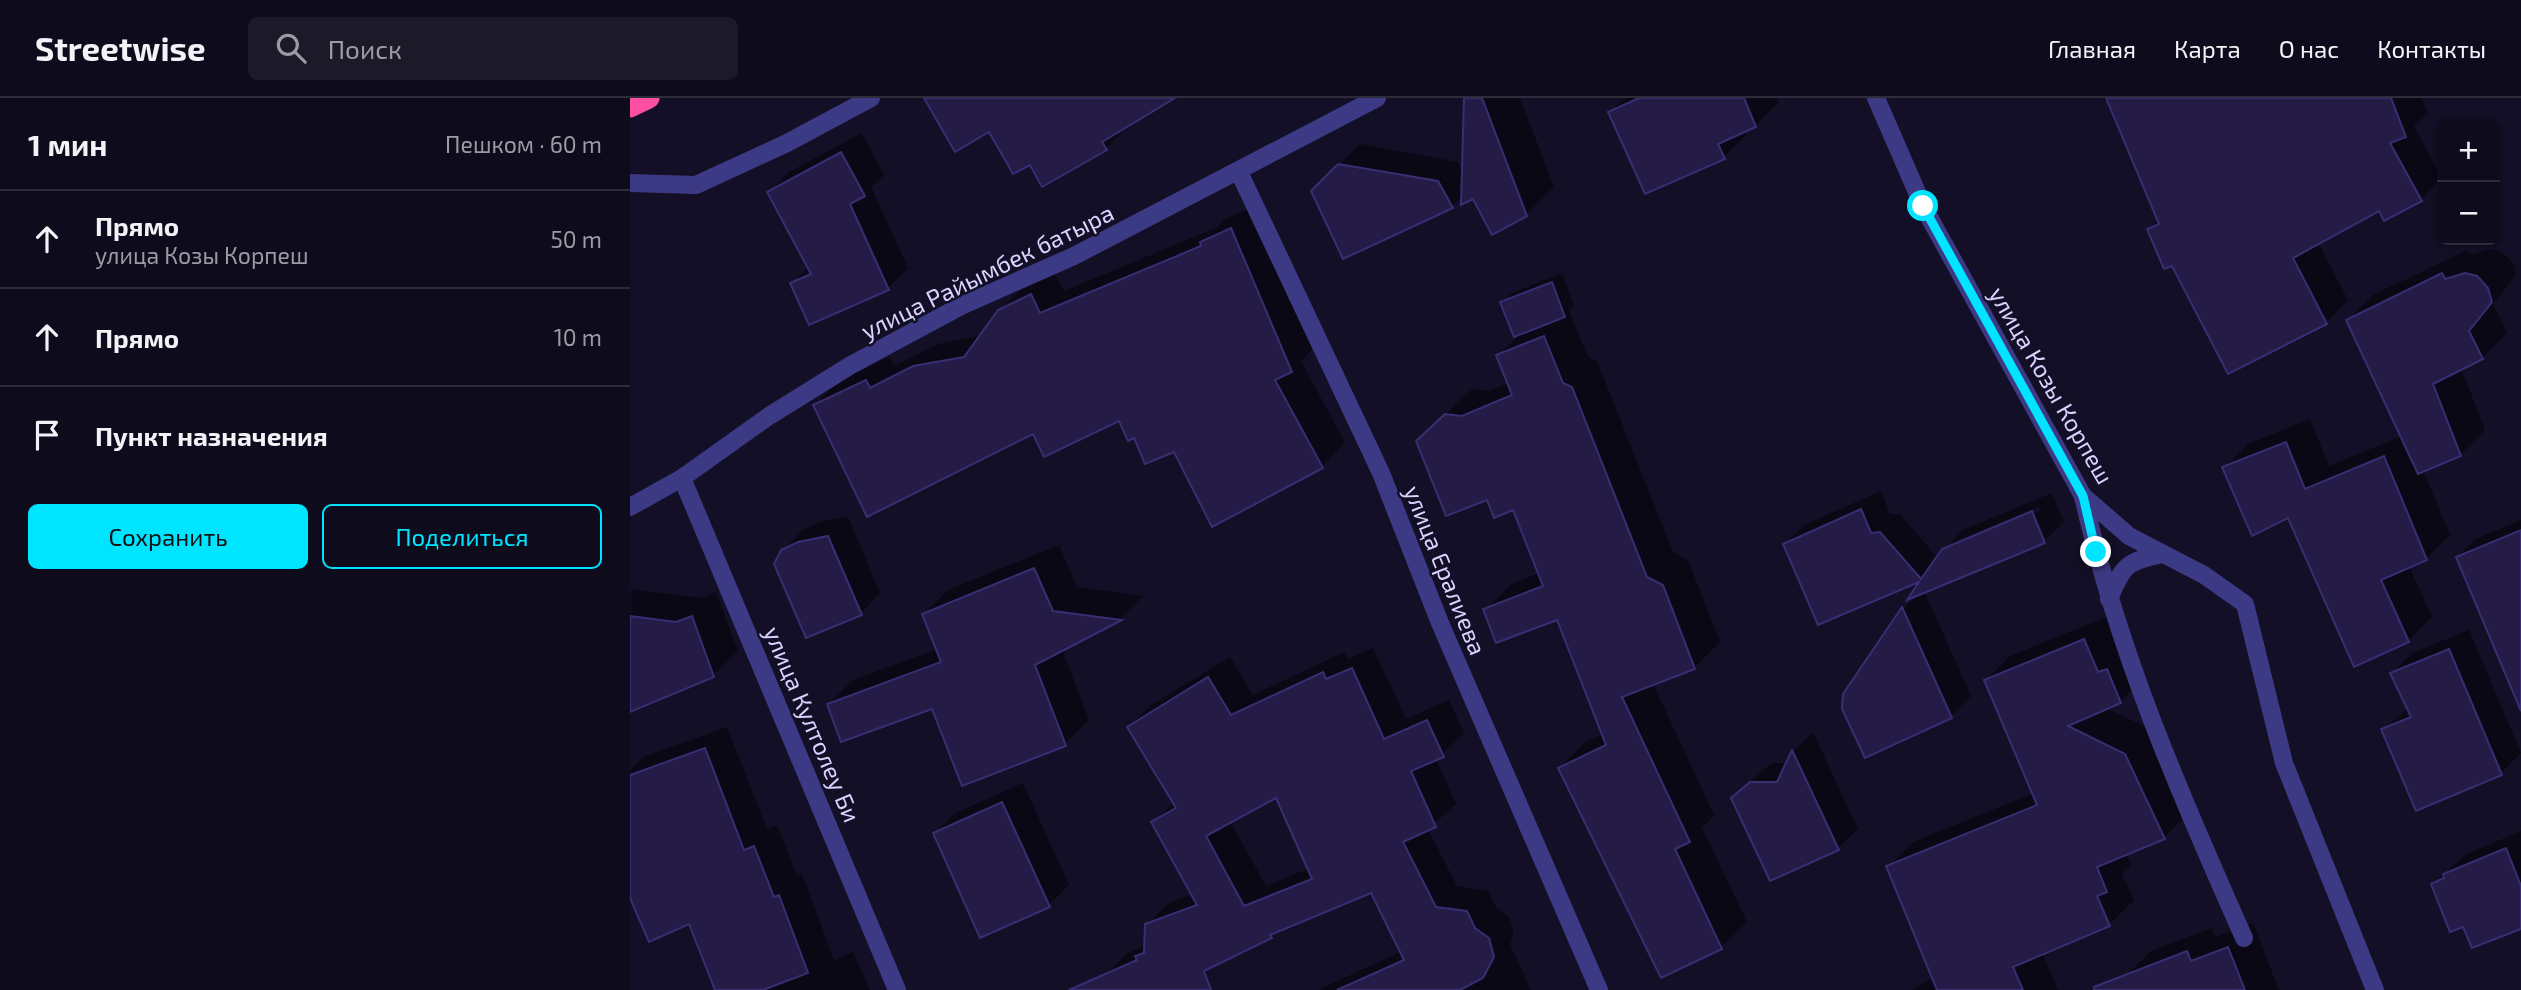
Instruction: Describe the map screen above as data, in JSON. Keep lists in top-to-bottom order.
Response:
{
  "streets": {
    "street": [
      "улица Райымбек батыра",
      "улица Козы Корпеш",
      "улица Ералиева",
      "улица Култолеу Би"
    ]
  },
  "crossings": [
    ["улица Райымбек батыра", "улица Ералиева"],
    ["улица Райымбек батыра", "улица Култолеу Би"]
  ],
  "page": {
    "header": "Streetwise",
    "search": "Поиск",
    "nav": [
      "Главная",
      "Карта",
      "О нас",
      "Контакты"
    ],
    "heading": ["1 мин", "Пешком · 60 m"],
    "map_buttons": ["+", "−"],
    "list": [
      ["Прямо", "улица Козы Корпеш", "50 m"],
      ["Прямо", "10 m"],
      "Пункт назначения"
    ],
    "buttons": ["Сохранить", "Поделиться"]
  }
}
